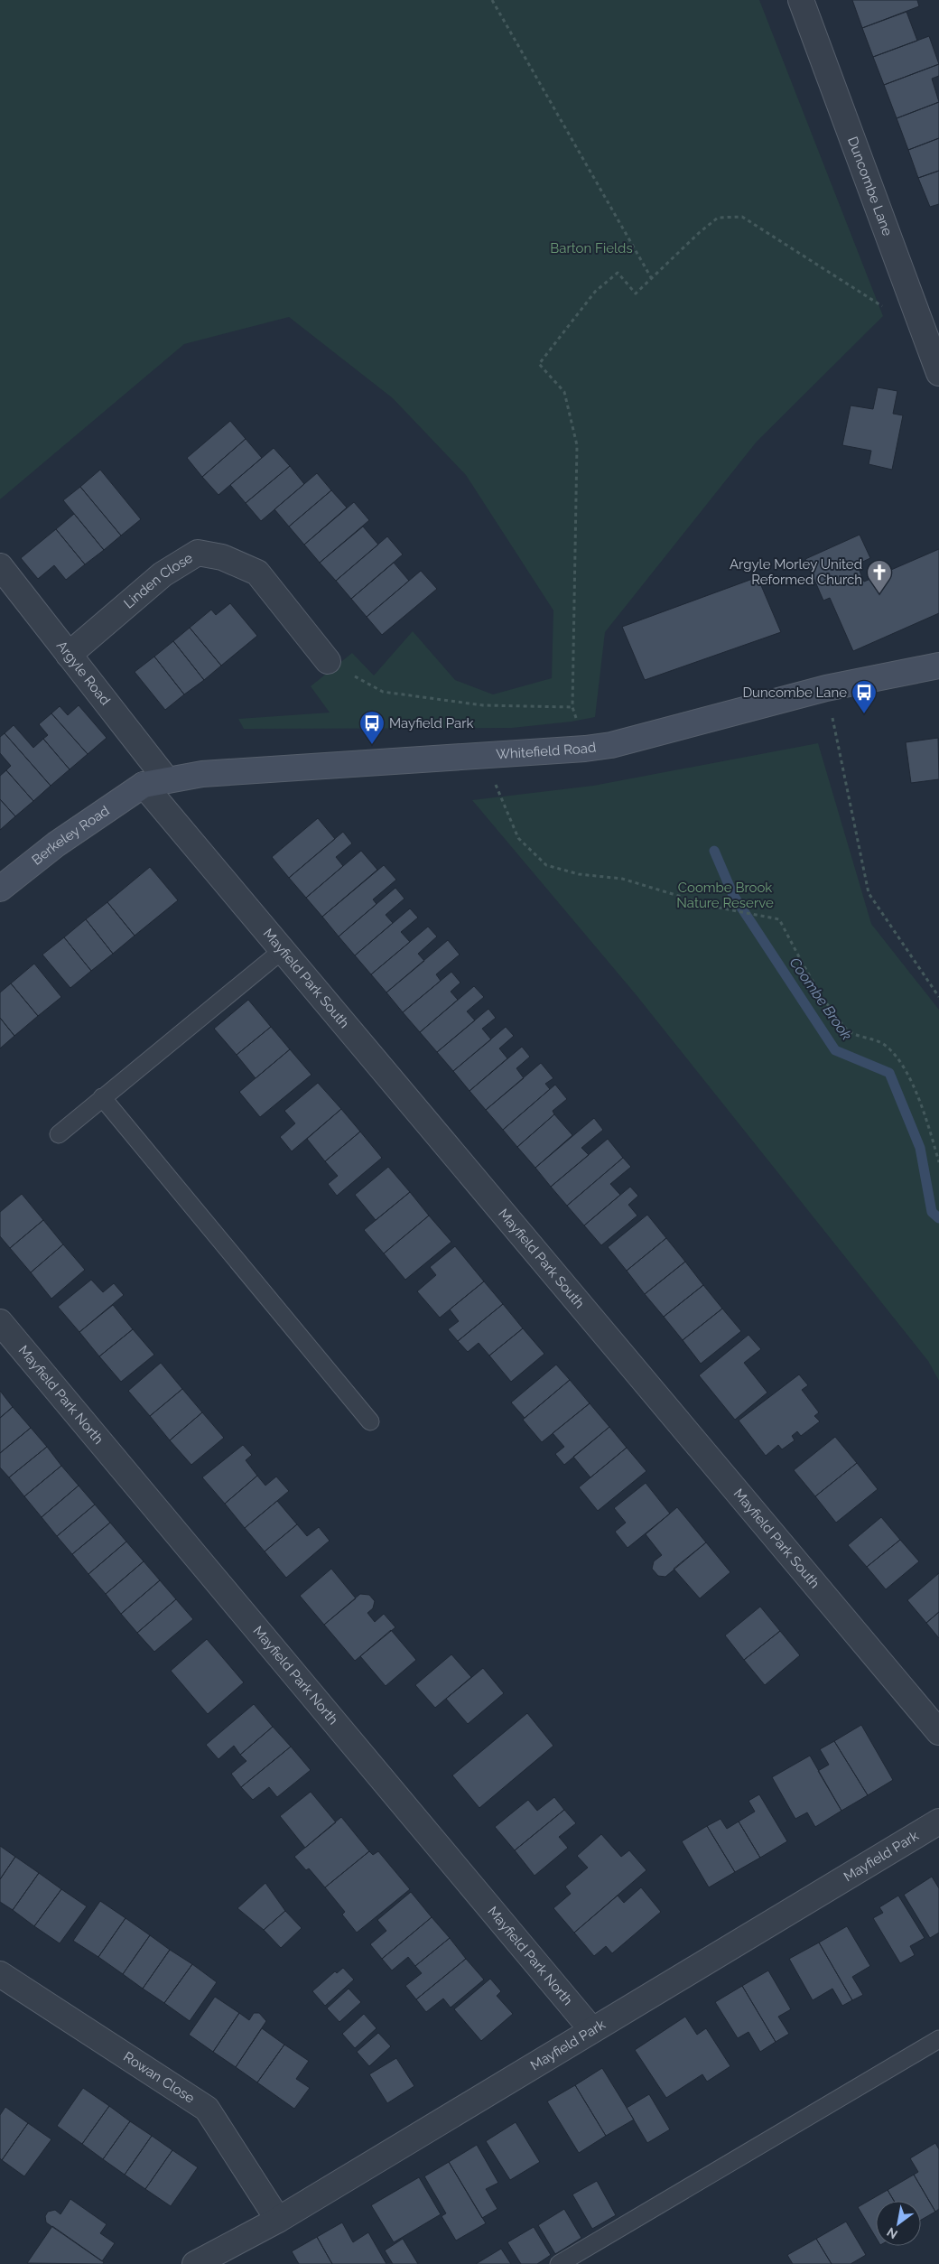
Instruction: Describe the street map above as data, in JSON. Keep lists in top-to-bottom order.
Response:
{
  "streets": {
    "main road": ["Whitefield Road", "Berkeley Road"],
    "street": [
      "Duncombe Lane",
      "Linden Close",
      "Argyle Road",
      "Mayfield Park South",
      "Mayfield Park North",
      "Mayfield Park",
      "Rowan Close"
    ]
  },
  "crossings": [
    ["Linden Close", "Argyle Road"],
    ["Argyle Road", "Whitefield Road"],
    ["Whitefield Road", "Berkeley Road"],
    ["Whitefield Road", "Mayfield Park South"],
    ["Berkeley Road", "Mayfield Park South"],
    ["Mayfield Park North", "Mayfield Park"],
    ["Mayfield Park", "Rowan Close"]
  ],
  "water": ["Coombe Brook"],
  "parks": ["Barton Fields", "Coombe Brook Nature Reserve"],
  "places": {
    "church": ["Argyle Morley United Reformed Church"],
    "bus stop": ["Duncombe Lane", "Mayfield Park"]
  },
  "north": "bottom left"
}
